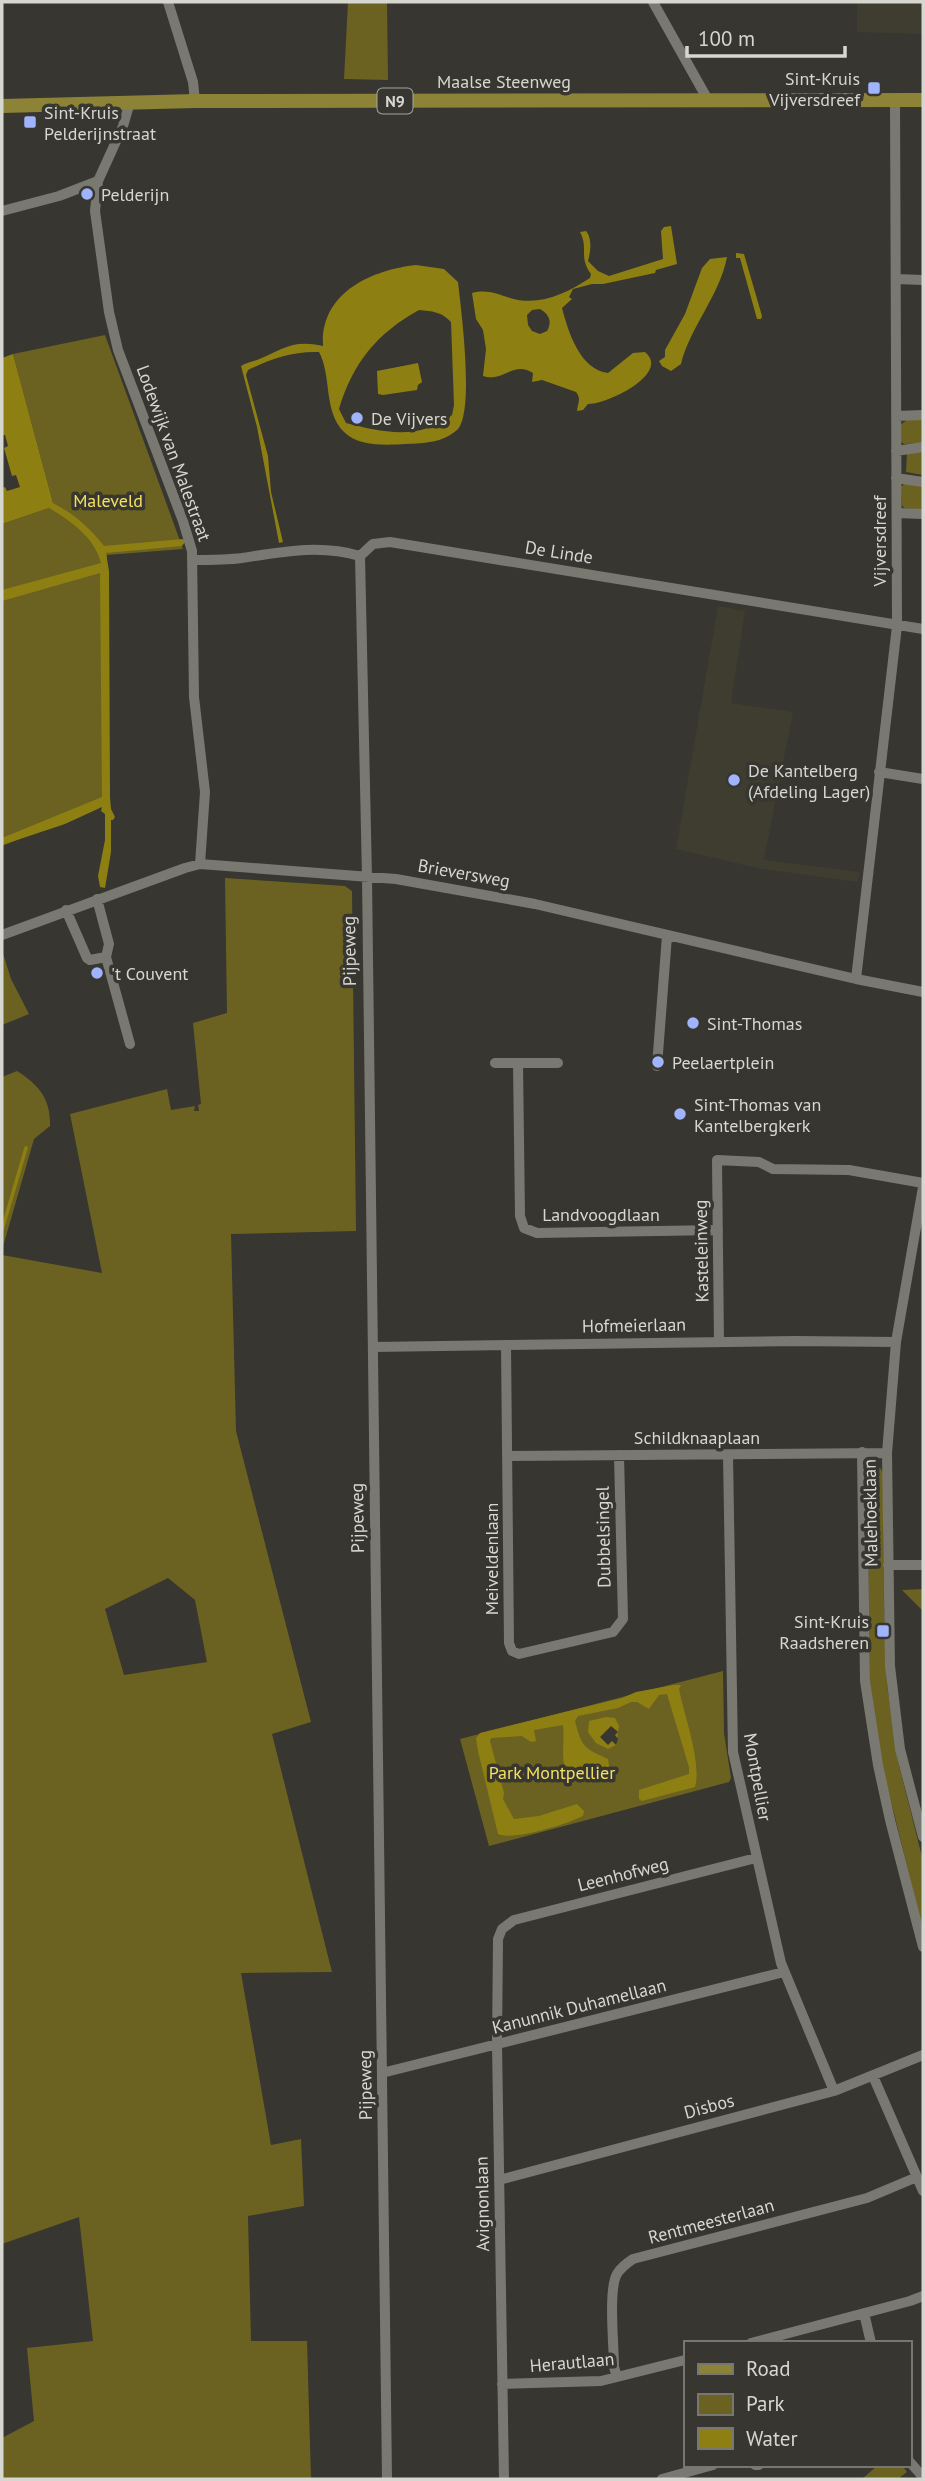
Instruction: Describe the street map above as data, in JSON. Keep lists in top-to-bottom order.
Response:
{
  "streets": {
    "main road": ["Maalse Steenweg", "N9"],
    "street": [
      "Lodewijk van Malestraat",
      "Vijversdreef",
      "De Linde",
      "Brieversweg",
      "Pijpeweg",
      "Landvoogdlaan",
      "Kasteleinweg",
      "Hofmeierlaan",
      "Schildknaaplaan",
      "Malehoeklaan",
      "Dubbelsingel",
      "Meiveldenlaan",
      "Montpellier",
      "Leenhofweg",
      "Kanunnik Duhamellaan",
      "Disbos",
      "Avignonlaan",
      "Rentmeesterlaan",
      "Herautlaan"
    ]
  },
  "crossings": [
    ["Maalse Steenweg", "Lodewijk van Malestraat"],
    ["Maalse Steenweg", "Vijversdreef"],
    ["Lodewijk van Malestraat", "Brieversweg"],
    ["Vijversdreef", "De Linde"],
    ["Vijversdreef", "Brieversweg"],
    ["De Linde", "Pijpeweg"],
    ["Brieversweg", "Pijpeweg"],
    ["Pijpeweg", "Hofmeierlaan"],
    ["Pijpeweg", "Kanunnik Duhamellaan"],
    ["Landvoogdlaan", "Kasteleinweg"],
    ["Kasteleinweg", "Hofmeierlaan"],
    ["Kasteleinweg", "Malehoeklaan"],
    ["Hofmeierlaan", "Malehoeklaan"],
    ["Hofmeierlaan", "Meiveldenlaan"],
    ["Schildknaaplaan", "Malehoeklaan"],
    ["Schildknaaplaan", "Dubbelsingel"],
    ["Schildknaaplaan", "Meiveldenlaan"],
    ["Schildknaaplaan", "Montpellier"],
    ["Dubbelsingel", "Meiveldenlaan"],
    ["Montpellier", "Leenhofweg"],
    ["Montpellier", "Kanunnik Duhamellaan"],
    ["Montpellier", "Disbos"],
    ["Leenhofweg", "Avignonlaan"],
    ["Kanunnik Duhamellaan", "Avignonlaan"],
    ["Disbos", "Avignonlaan"],
    ["Avignonlaan", "Herautlaan"],
    ["Rentmeesterlaan", "Herautlaan"]
  ],
  "parks": ["Maleveld", "Park Montpellier"],
  "places": {
    "transit": ["Sint-Kruis Vijversdreef", "Sint-Kruis Pelderijnstraat", "Sint-Kruis Raadsheren"],
    "other": [
      "Pelderijn",
      "De Vijvers",
      "De Kantelberg (Afdeling Lager)",
      "'t Couvent",
      "Sint-Thomas",
      "Peelaertplein",
      "Sint-Thomas van Kantelbergkerk"
    ]
  },
  "legend": ["Road", "Park", "Water"],
  "scale_bar": "100 m"
}
